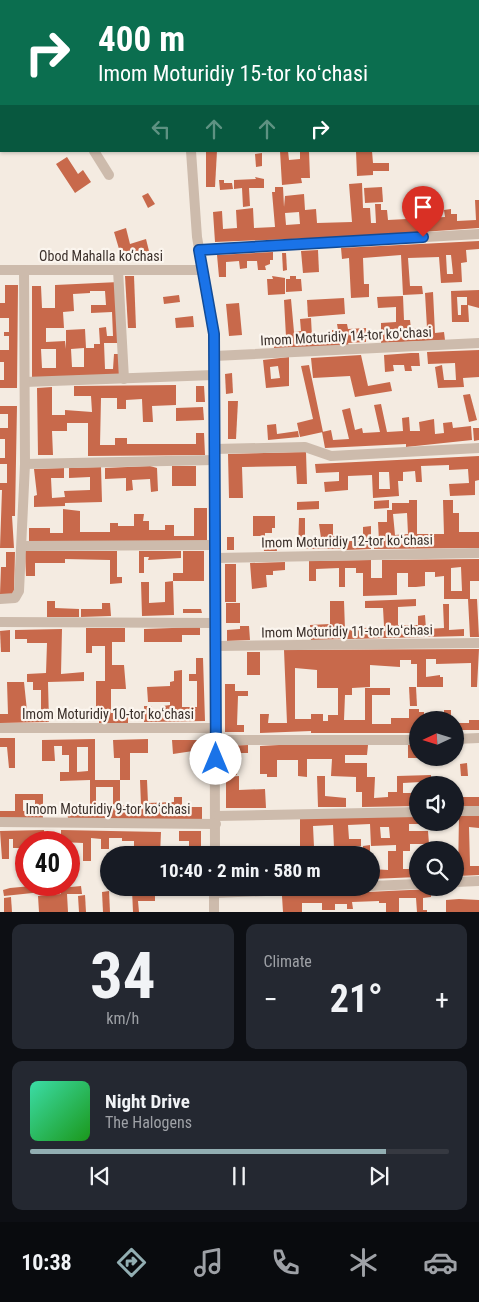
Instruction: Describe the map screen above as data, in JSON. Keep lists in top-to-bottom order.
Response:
{
  "streets": {
    "street": [
      "Obod Mahalla ko‘chasi",
      "Imom Moturidiy 14-tor koʻchasi",
      "Imom Moturidiy 12-tor koʻchasi",
      "Imom Moturidiy 11-tor koʻchasi",
      "Imom Moturidiy 10-tor koʻchasi",
      "Imom Moturidiy 9-tor koʻchasi"
    ]
  },
  "north": "left",
  "page": {
    "turn": ["400 m", "Imom Moturidiy 15-tor koʻchasi"],
    "limit": "40",
    "trip": "10:40 · 2 min · 580 m",
    "tile": [
      ["34", "km/h"],
      "Climate"
    ],
    "heat": ["−", "21°", "+"],
    "song": ["Night Drive", "The Halogens"],
    "tabs": "10:38"
  }
}
